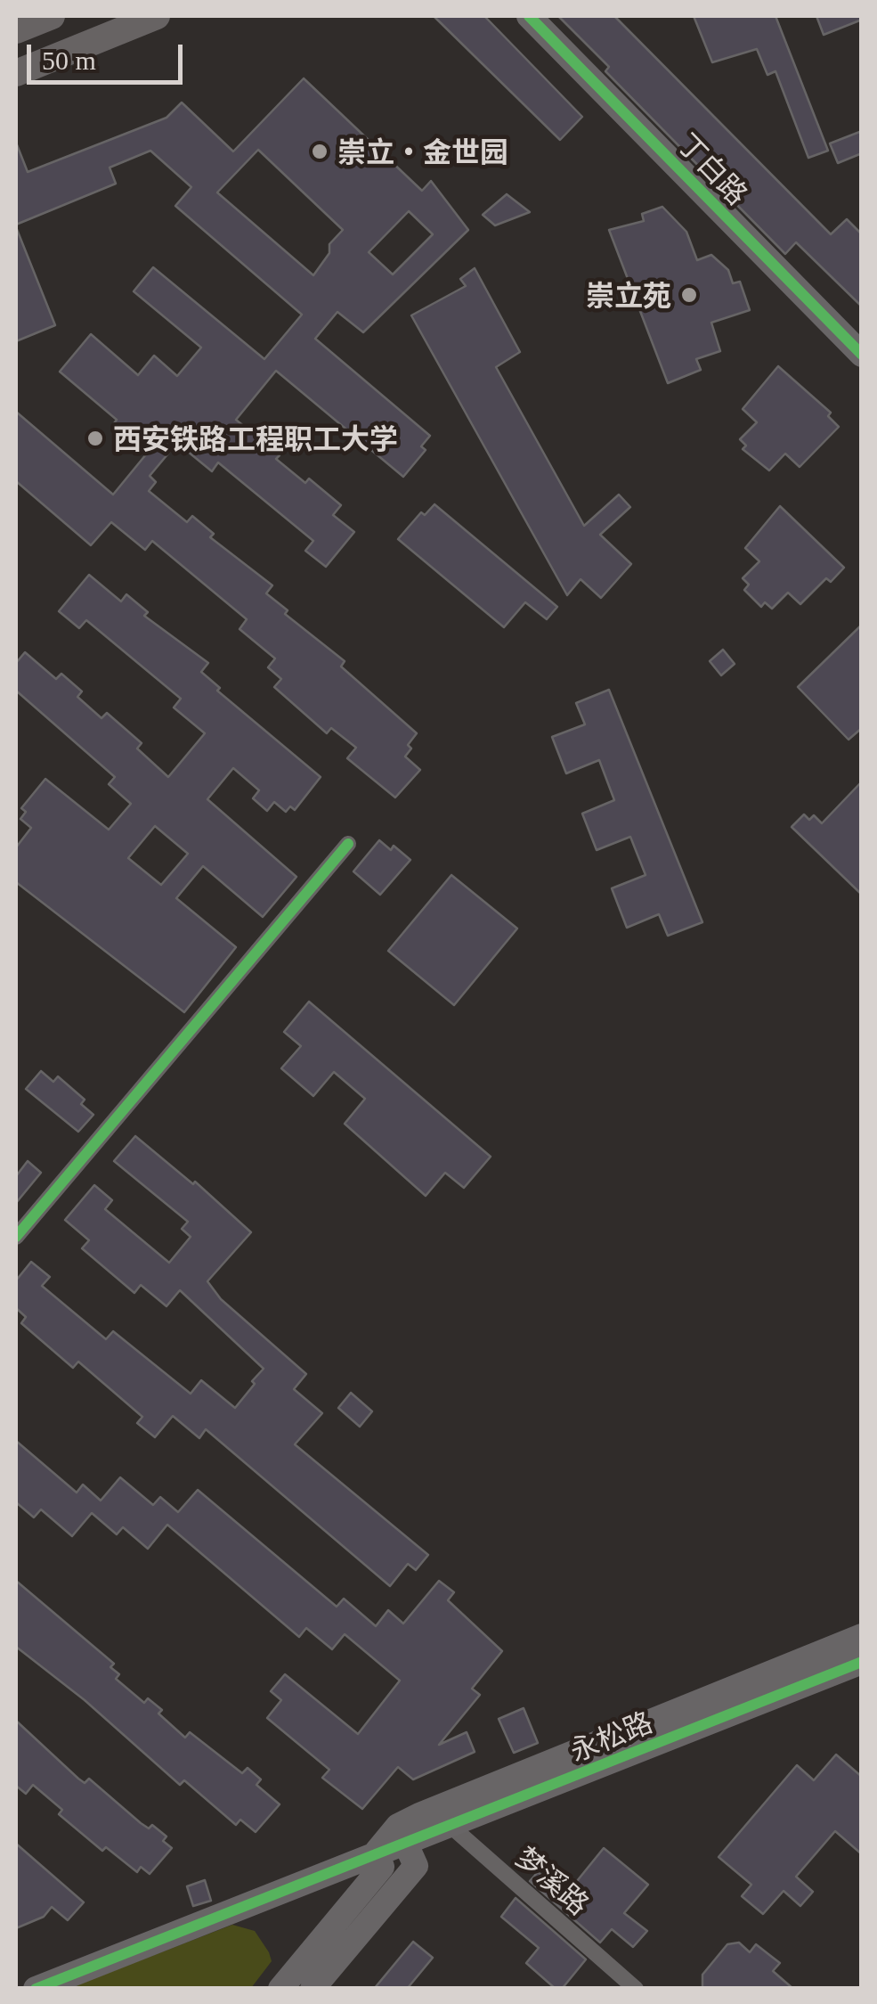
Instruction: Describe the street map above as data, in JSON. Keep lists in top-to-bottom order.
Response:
{
  "streets": {
    "street": ["丁白路", "永松路", "梦溪路"]
  },
  "crossings": [
    ["永松路", "梦溪路"]
  ],
  "places": ["崇立·金世园", "崇立苑", "西安铁路工程职工大学"],
  "scale_bar": "50 m"
}
